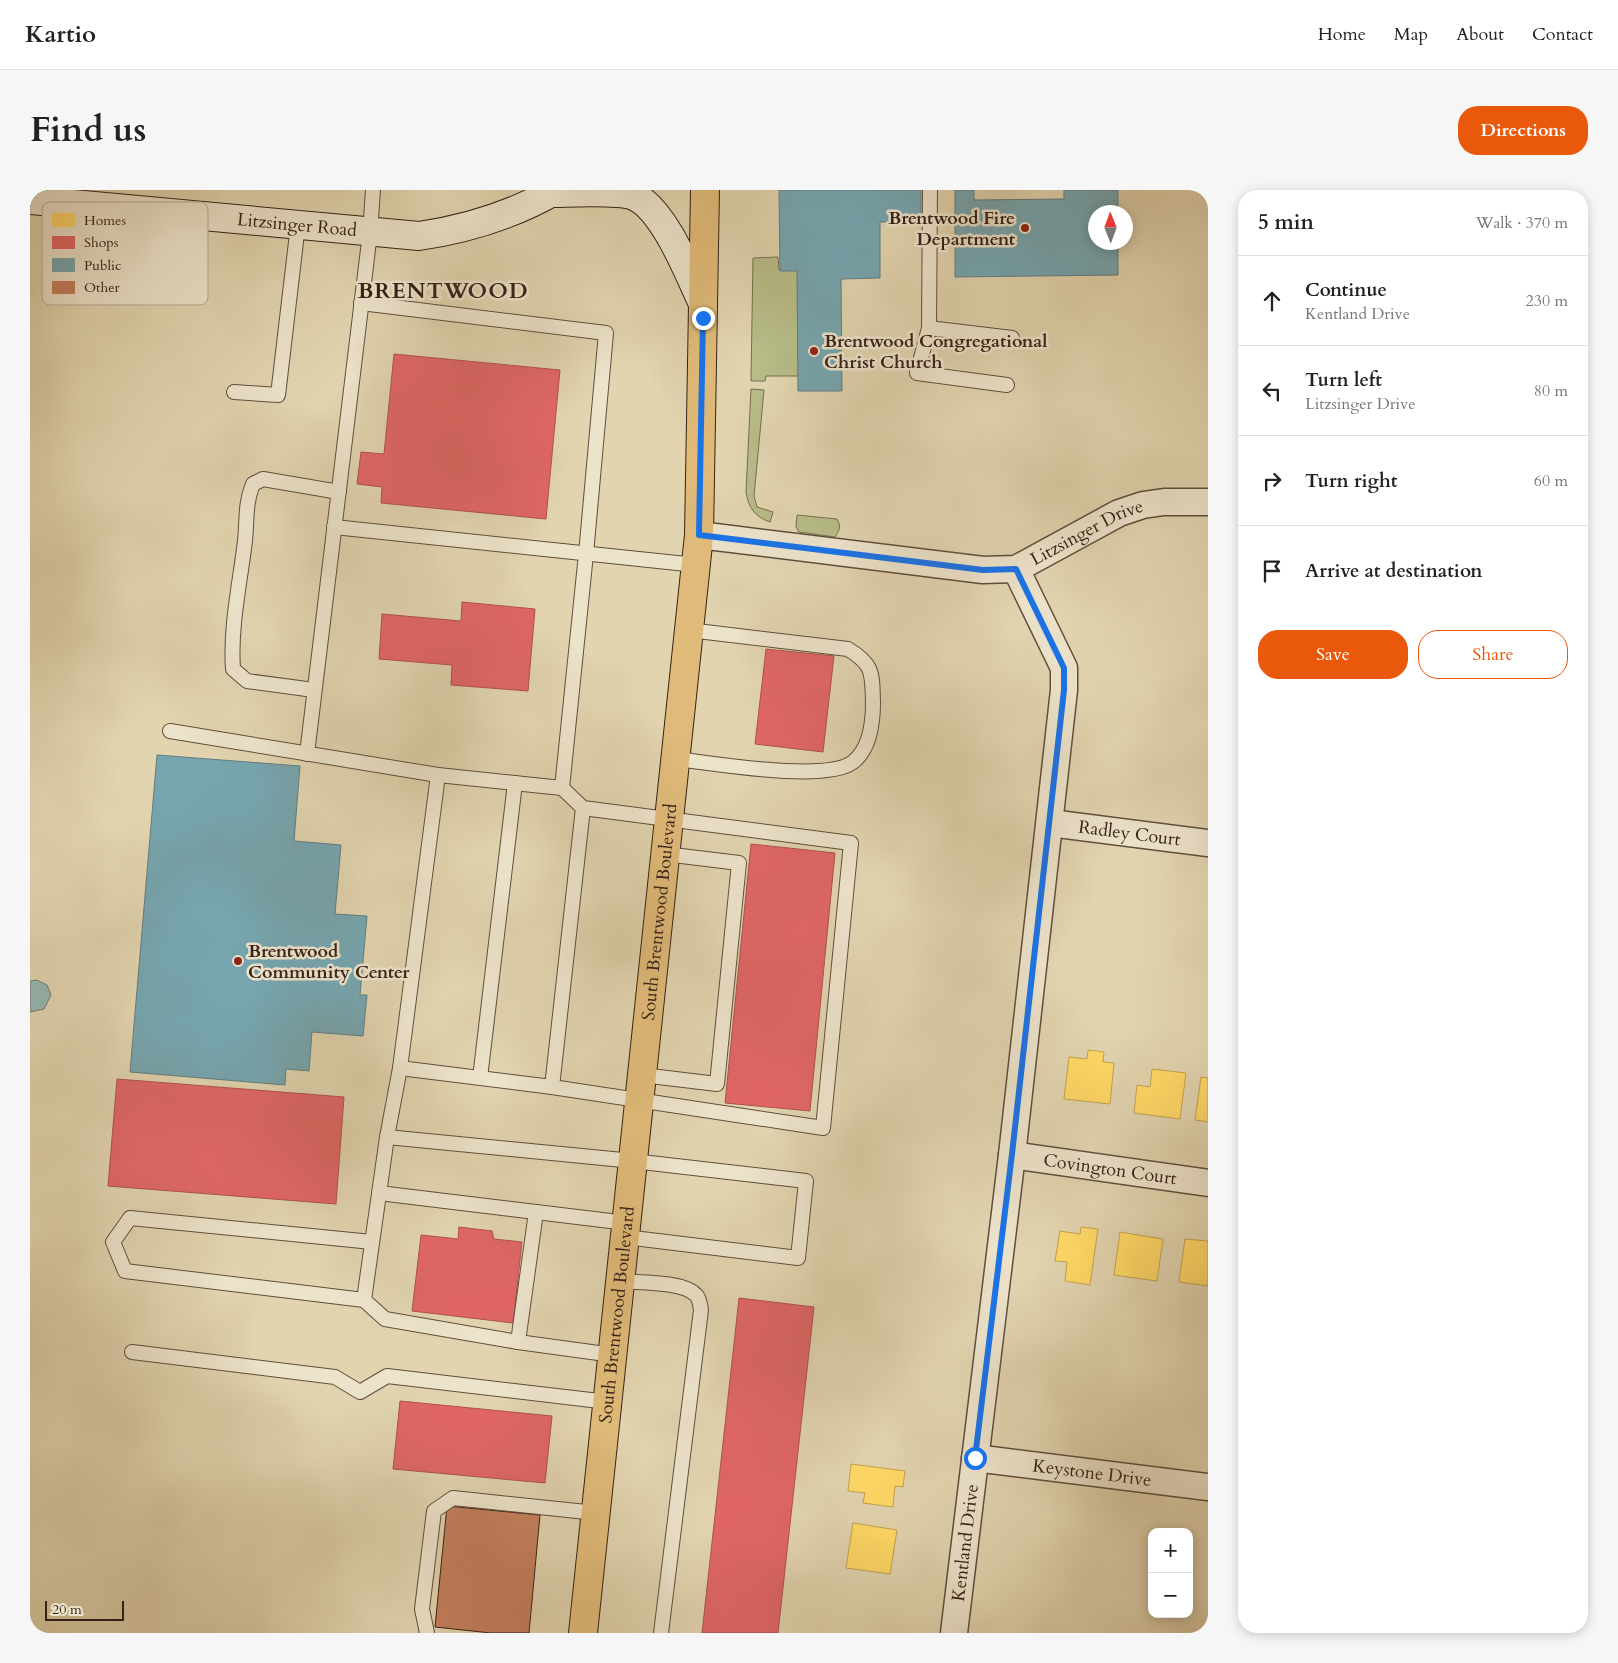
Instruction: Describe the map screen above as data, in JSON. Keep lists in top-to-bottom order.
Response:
{
  "streets": {
    "main road": ["South Brentwood Boulevard"],
    "street": [
      "Litzsinger Road",
      "Litzsinger Drive",
      "Radley Court",
      "Covington Court",
      "Keystone Drive",
      "Kentland Drive"
    ]
  },
  "crossings": [
    ["Litzsinger Drive", "South Brentwood Boulevard"],
    ["Litzsinger Drive", "Kentland Drive"],
    ["Radley Court", "Kentland Drive"],
    ["Covington Court", "Kentland Drive"],
    ["Keystone Drive", "Kentland Drive"]
  ],
  "districts": ["BRENTWOOD"],
  "places": ["Brentwood Fire Department", "Brentwood Congregational Christ Church", "Brentwood Community Center"],
  "legend": [
    "Homes",
    "Shops",
    "Public",
    "Other"
  ],
  "scale_bar": "20 m",
  "north": "top",
  "page": {
    "header": "Kartio",
    "nav": [
      "Home",
      "Map",
      "About",
      "Contact"
    ],
    "title": "Find us",
    "buttons": [
      "Directions",
      ["Save", "Share"]
    ],
    "heading": ["5 min", "Walk · 370 m"],
    "list": [
      ["Continue", "Kentland Drive", "230 m"],
      ["Turn left", "Litzsinger Drive", "80 m"],
      ["Turn right", "60 m"],
      "Arrive at destination"
    ],
    "map_buttons": ["+", "−"],
    "scale": "20 m"
  }
}
